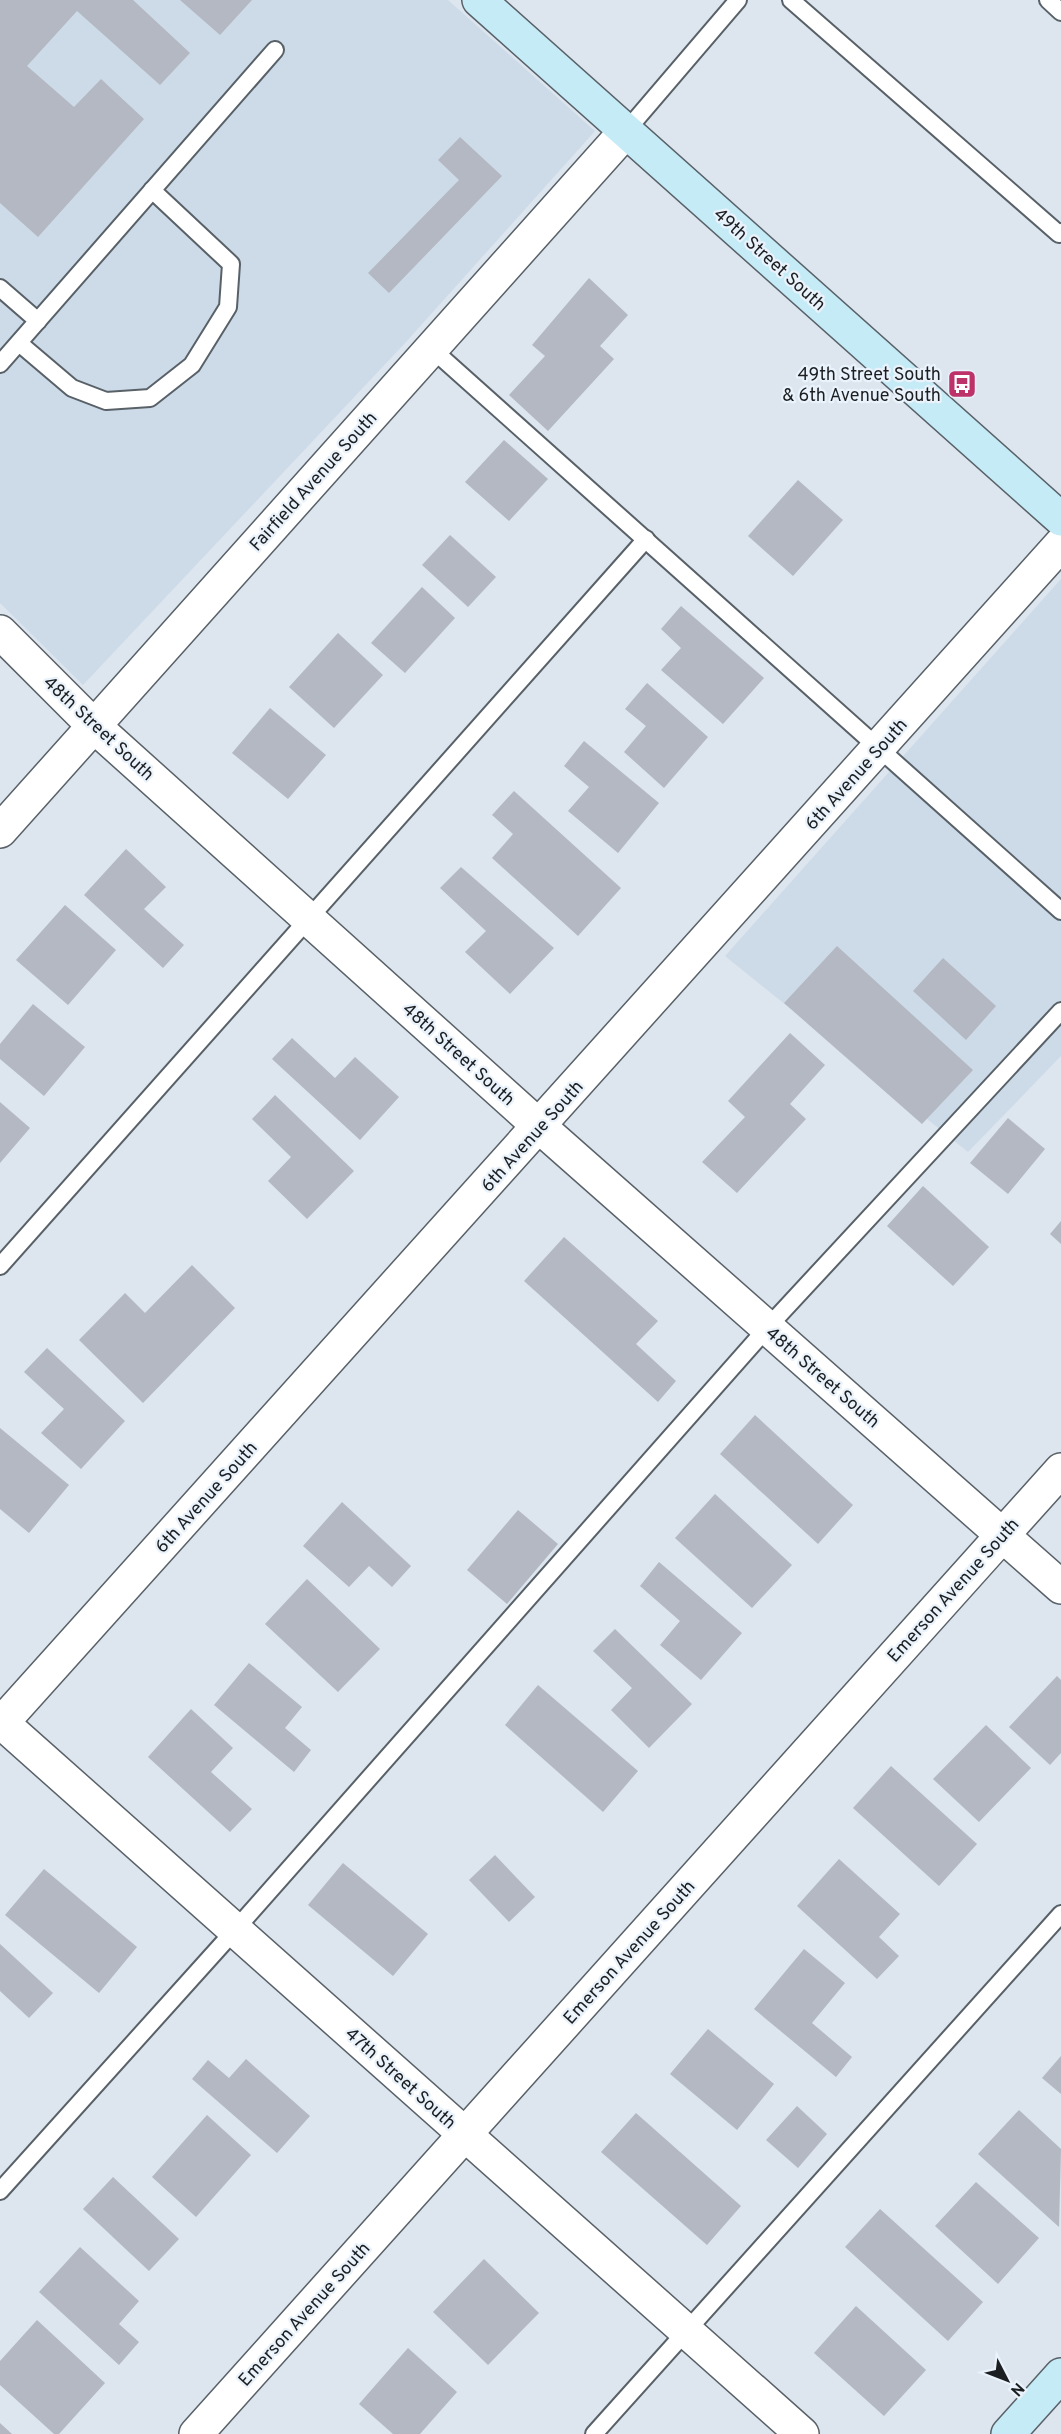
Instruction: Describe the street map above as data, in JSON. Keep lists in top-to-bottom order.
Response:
{
  "streets": {
    "main road": ["49th Street South"],
    "street": [
      "Fairfield Avenue South",
      "48th Street South",
      "6th Avenue South",
      "Emerson Avenue South",
      "47th Street South"
    ]
  },
  "crossings": [
    ["49th Street South", "Fairfield Avenue South"],
    ["Fairfield Avenue South", "48th Street South"],
    ["48th Street South", "6th Avenue South"],
    ["48th Street South", "Emerson Avenue South"],
    ["6th Avenue South", "47th Street South"],
    ["Emerson Avenue South", "47th Street South"]
  ],
  "places": {
    "bus stop": ["49th Street South & 6th Avenue South"]
  },
  "north": "bottom right"
}
